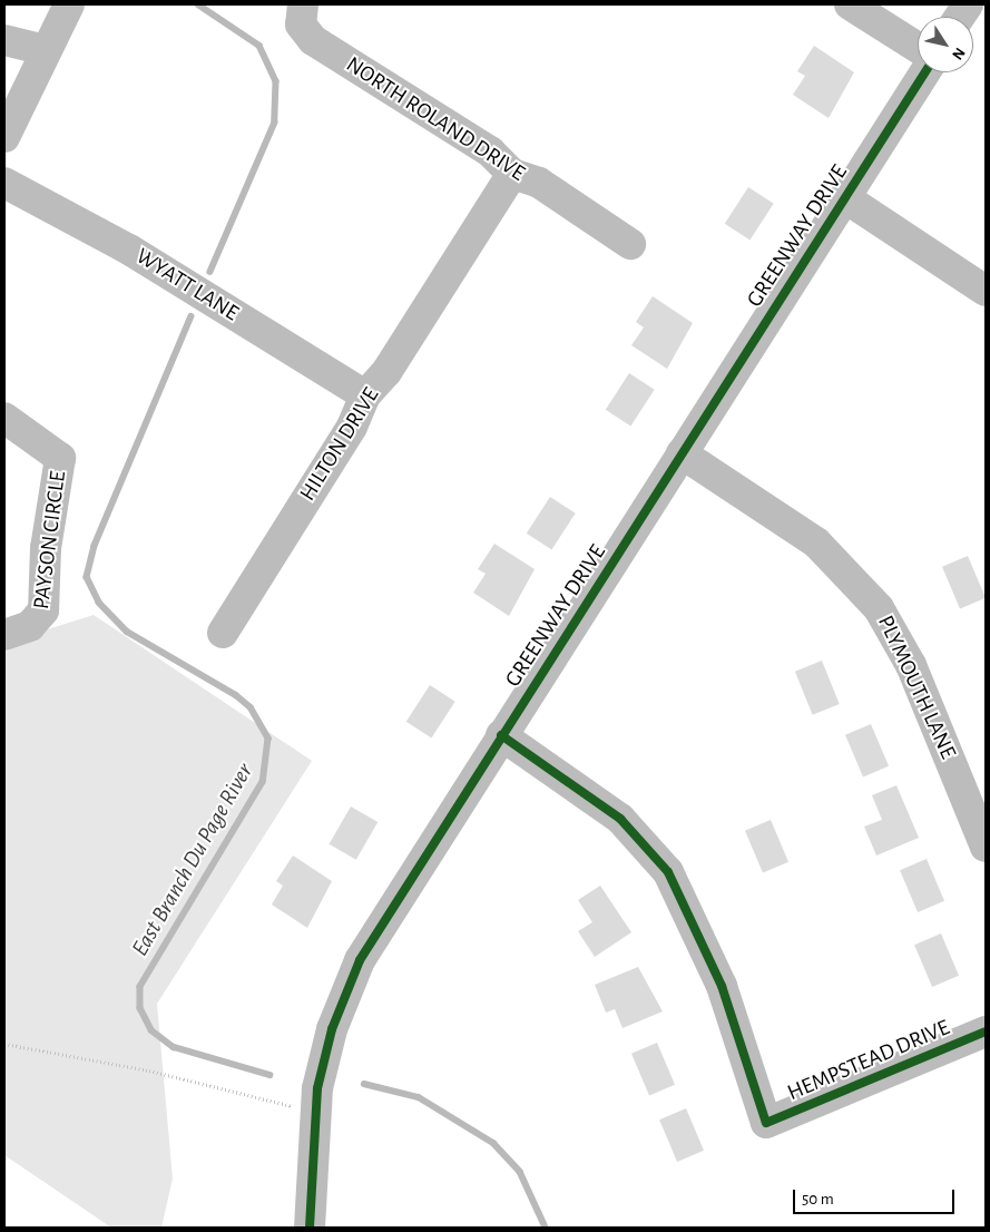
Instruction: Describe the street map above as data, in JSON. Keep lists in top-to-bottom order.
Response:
{
  "streets": {
    "street": [
      "NORTH ROLAND DRIVE",
      "GREENWAY DRIVE",
      "WYATT LANE",
      "HILTON DRIVE",
      "PAYSON CIRCLE",
      "PLYMOUTH LANE",
      "HEMPSTEAD DRIVE"
    ]
  },
  "crossings": [
    ["NORTH ROLAND DRIVE", "HILTON DRIVE"],
    ["GREENWAY DRIVE", "PLYMOUTH LANE"],
    ["GREENWAY DRIVE", "HEMPSTEAD DRIVE"],
    ["WYATT LANE", "HILTON DRIVE"]
  ],
  "water": ["East Branch Du Page River"],
  "scale_bar": "50 m",
  "north": "bottom right"
}
